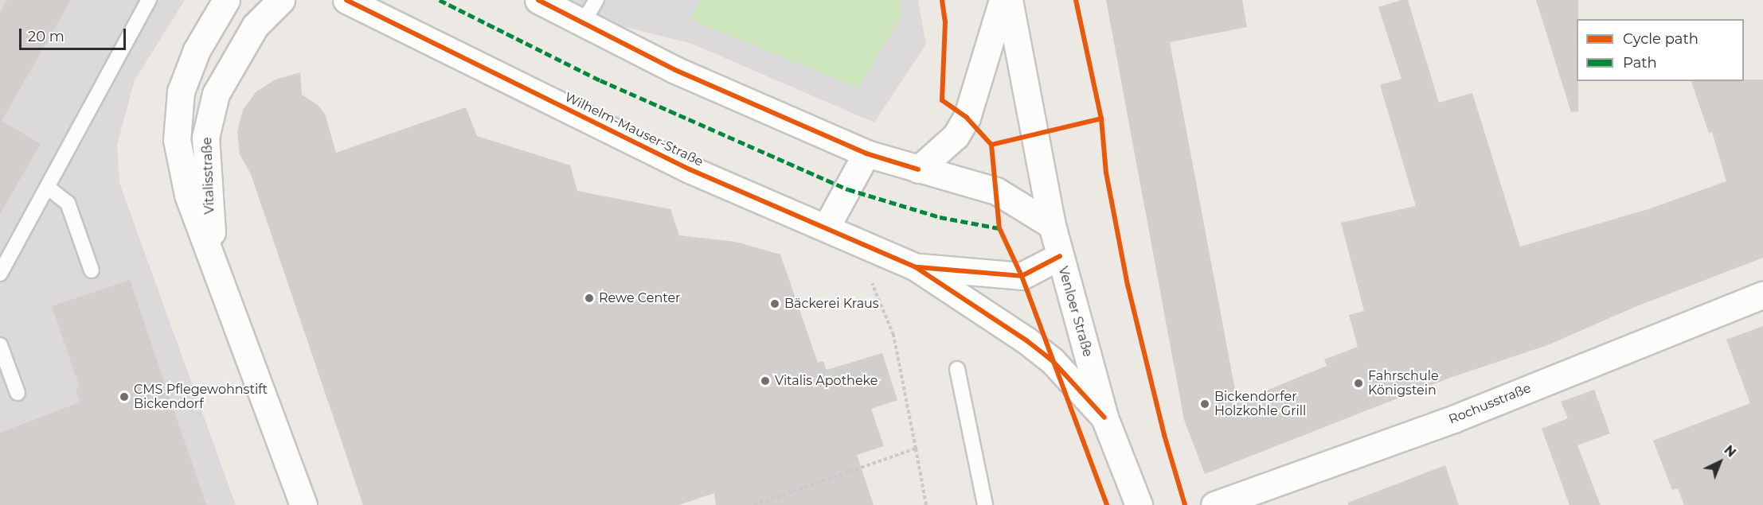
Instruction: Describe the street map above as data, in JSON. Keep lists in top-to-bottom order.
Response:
{
  "streets": {
    "street": [
      "Wilhelm-Mauser-Straße",
      "Vitalisstraße",
      "Venloer Straße",
      "Rochusstraße"
    ]
  },
  "crossings": [
    ["Wilhelm-Mauser-Straße", "Venloer Straße"]
  ],
  "places": [
    "Rewe Center",
    "Bäckerei Kraus",
    "Vitalis Apotheke",
    "Fahrschule Königstein",
    "CMS Pflegewohnstift Bickendorf",
    "Bickendorfer Holzkohle Grill"
  ],
  "legend": ["Cycle path", "Path"],
  "scale_bar": "20 m",
  "north": "top right"
}
